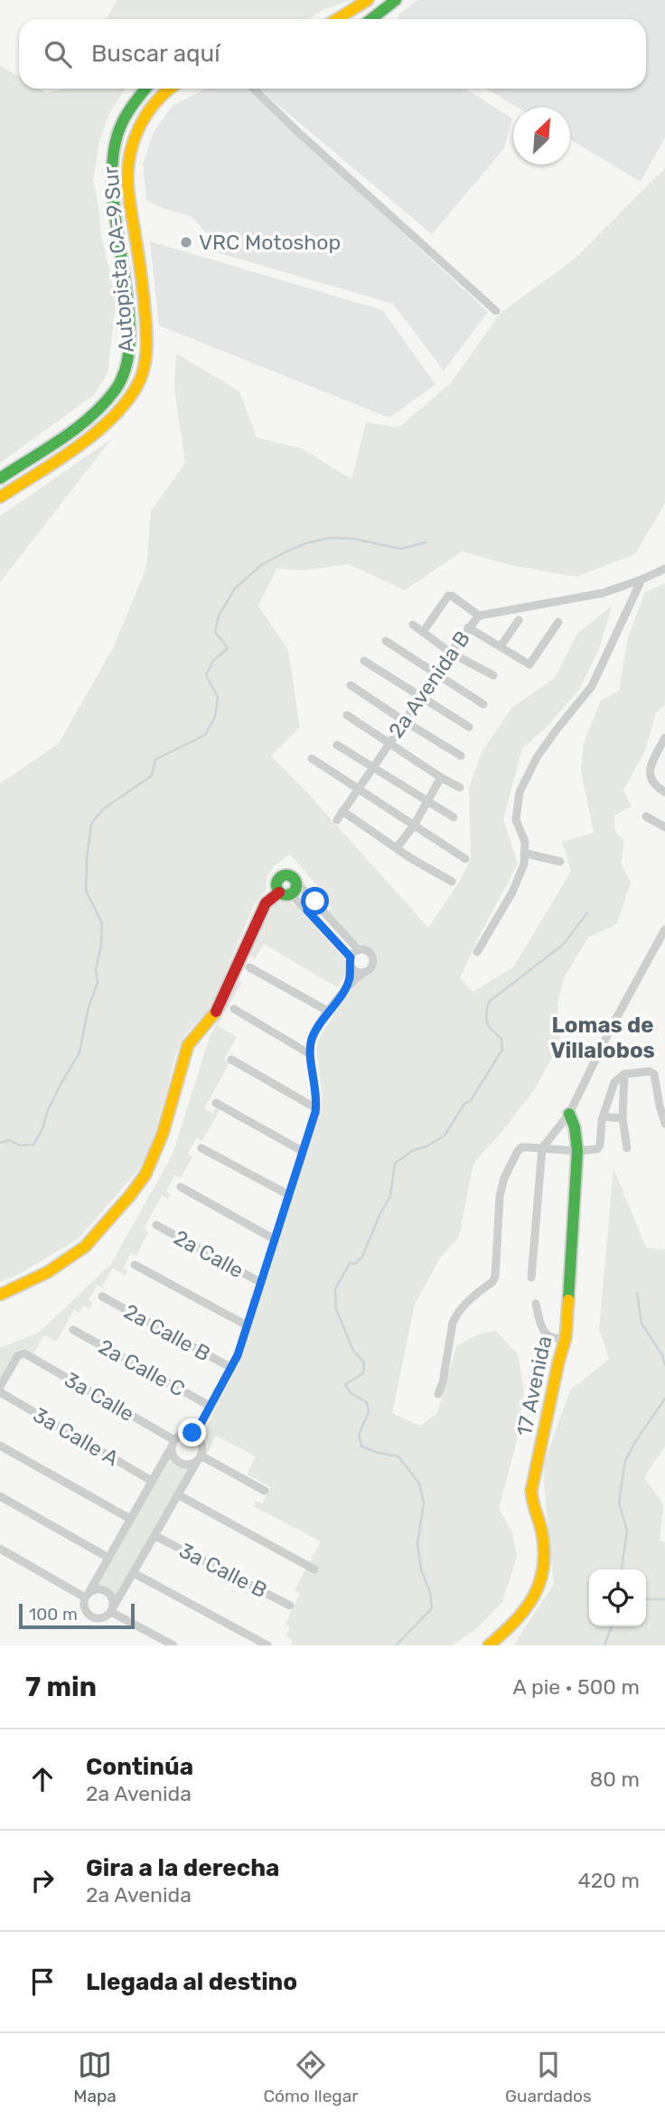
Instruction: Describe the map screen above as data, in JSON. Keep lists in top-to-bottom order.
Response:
{
  "streets": {
    "main road": ["Autopista CA-9 Sur", "17 Avenida"],
    "street": [
      "2a Avenida B",
      "2a Calle",
      "2a Calle B",
      "2a Calle C",
      "3a Calle",
      "3a Calle A",
      "3a Calle B"
    ]
  },
  "districts": ["Lomas de Villalobos"],
  "places": ["VRC Motoshop"],
  "scale_bar": "100 m",
  "north": "top right",
  "page": {
    "search": "Buscar aquí",
    "scale": "100 m",
    "heading": ["7 min", "A pie · 500 m"],
    "list": [
      ["Continúa", "2a Avenida", "80 m"],
      ["Gira a la derecha", "2a Avenida", "420 m"],
      "Llegada al destino"
    ],
    "nav": ["Mapa", "Cómo llegar", "Guardados"]
  }
}
